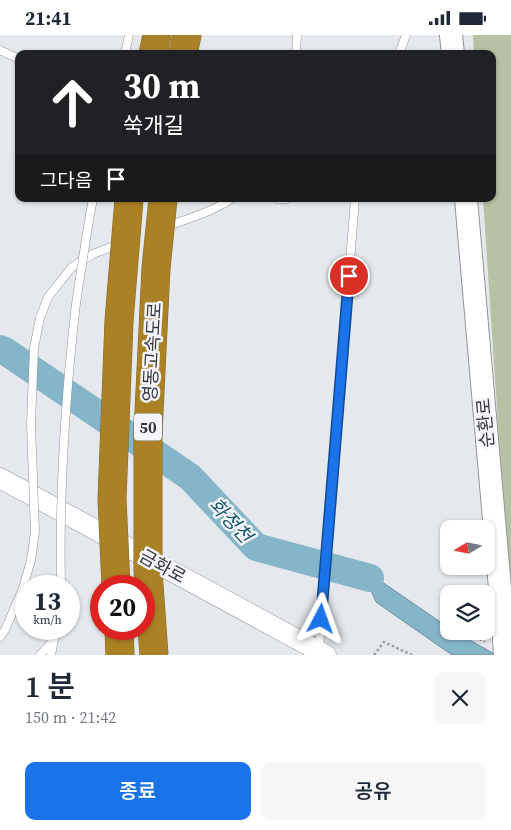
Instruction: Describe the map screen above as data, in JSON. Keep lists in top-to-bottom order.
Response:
{
  "streets": {
    "highway": ["영동고속도로", "50"],
    "main road": ["순환로"],
    "street": ["금화로"]
  },
  "water": ["화정천"],
  "north": "left",
  "page": {
    "status": "21:41",
    "turn": ["30 m", "쑥개길"],
    "then": "그다음",
    "speed": "13 km/h",
    "limit": "20",
    "heading": ["1 분", "150 m · 21:42"],
    "buttons": ["종료", "공유"]
  }
}
